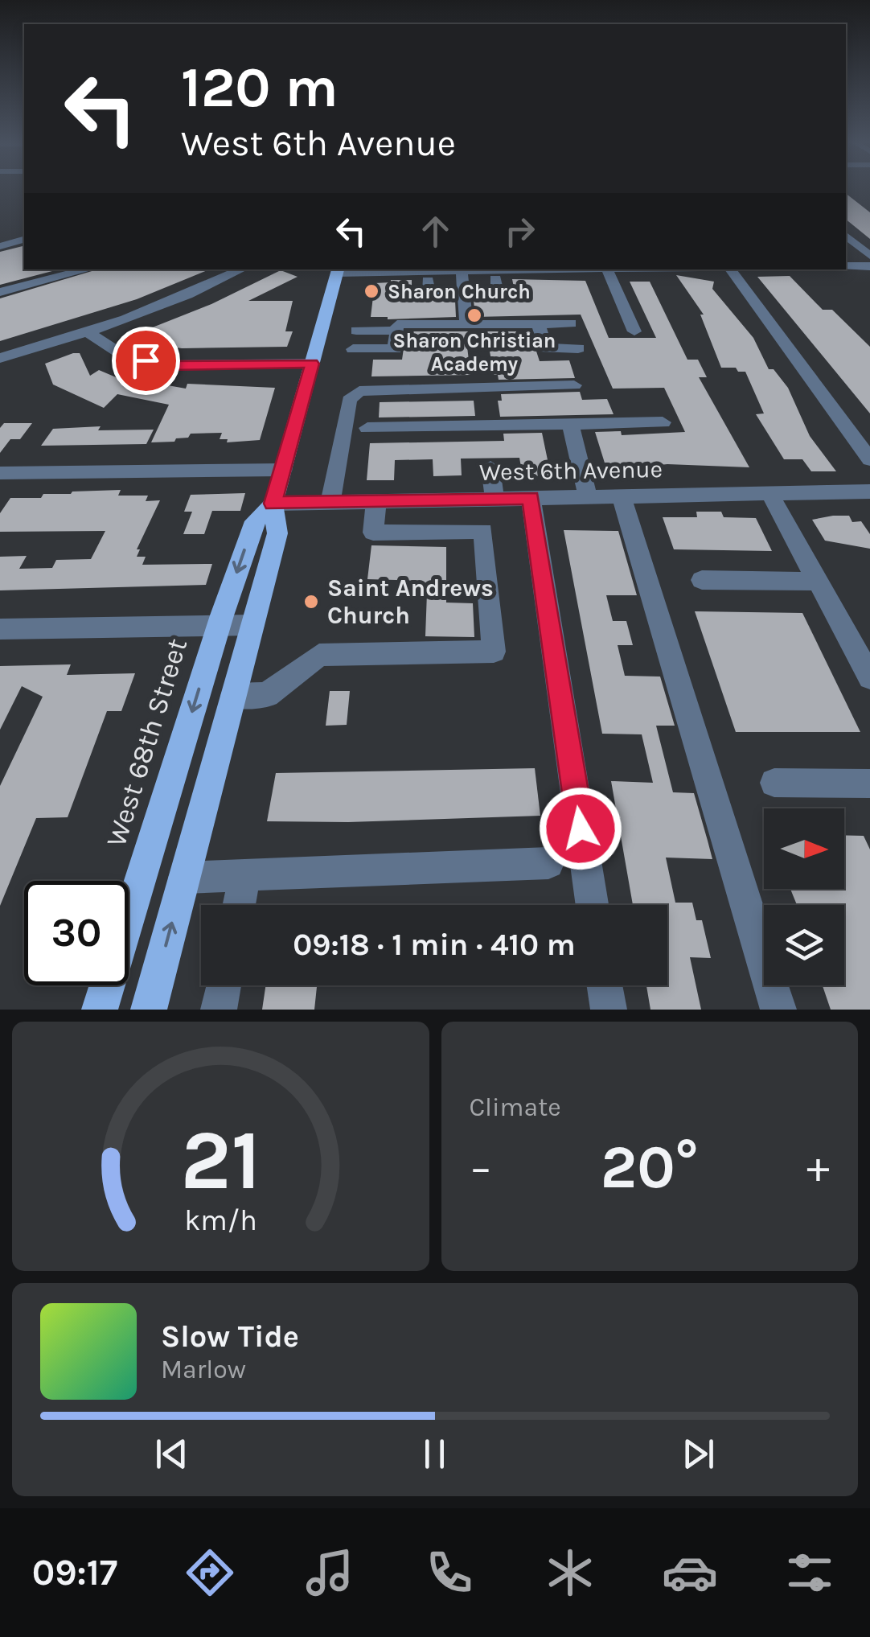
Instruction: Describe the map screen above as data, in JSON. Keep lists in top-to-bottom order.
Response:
{
  "streets": {
    "main road": ["West 68th Street"],
    "street": ["West 6th Avenue"]
  },
  "crossings": [
    ["West 6th Avenue", "West 68th Street"]
  ],
  "places": ["Sharon Church", "Sharon Christian Academy", "Saint Andrews Church"],
  "north": "right",
  "page": {
    "turn": ["120 m", "West 6th Avenue"],
    "limit": "30",
    "trip": "09:18 · 1 min · 410 m",
    "tile": "Climate",
    "heat": ["−", "20°", "+"],
    "song": ["Slow Tide", "Marlow"],
    "tabs": "09:17",
    "gauge": ["21", "km/h"]
  }
}
